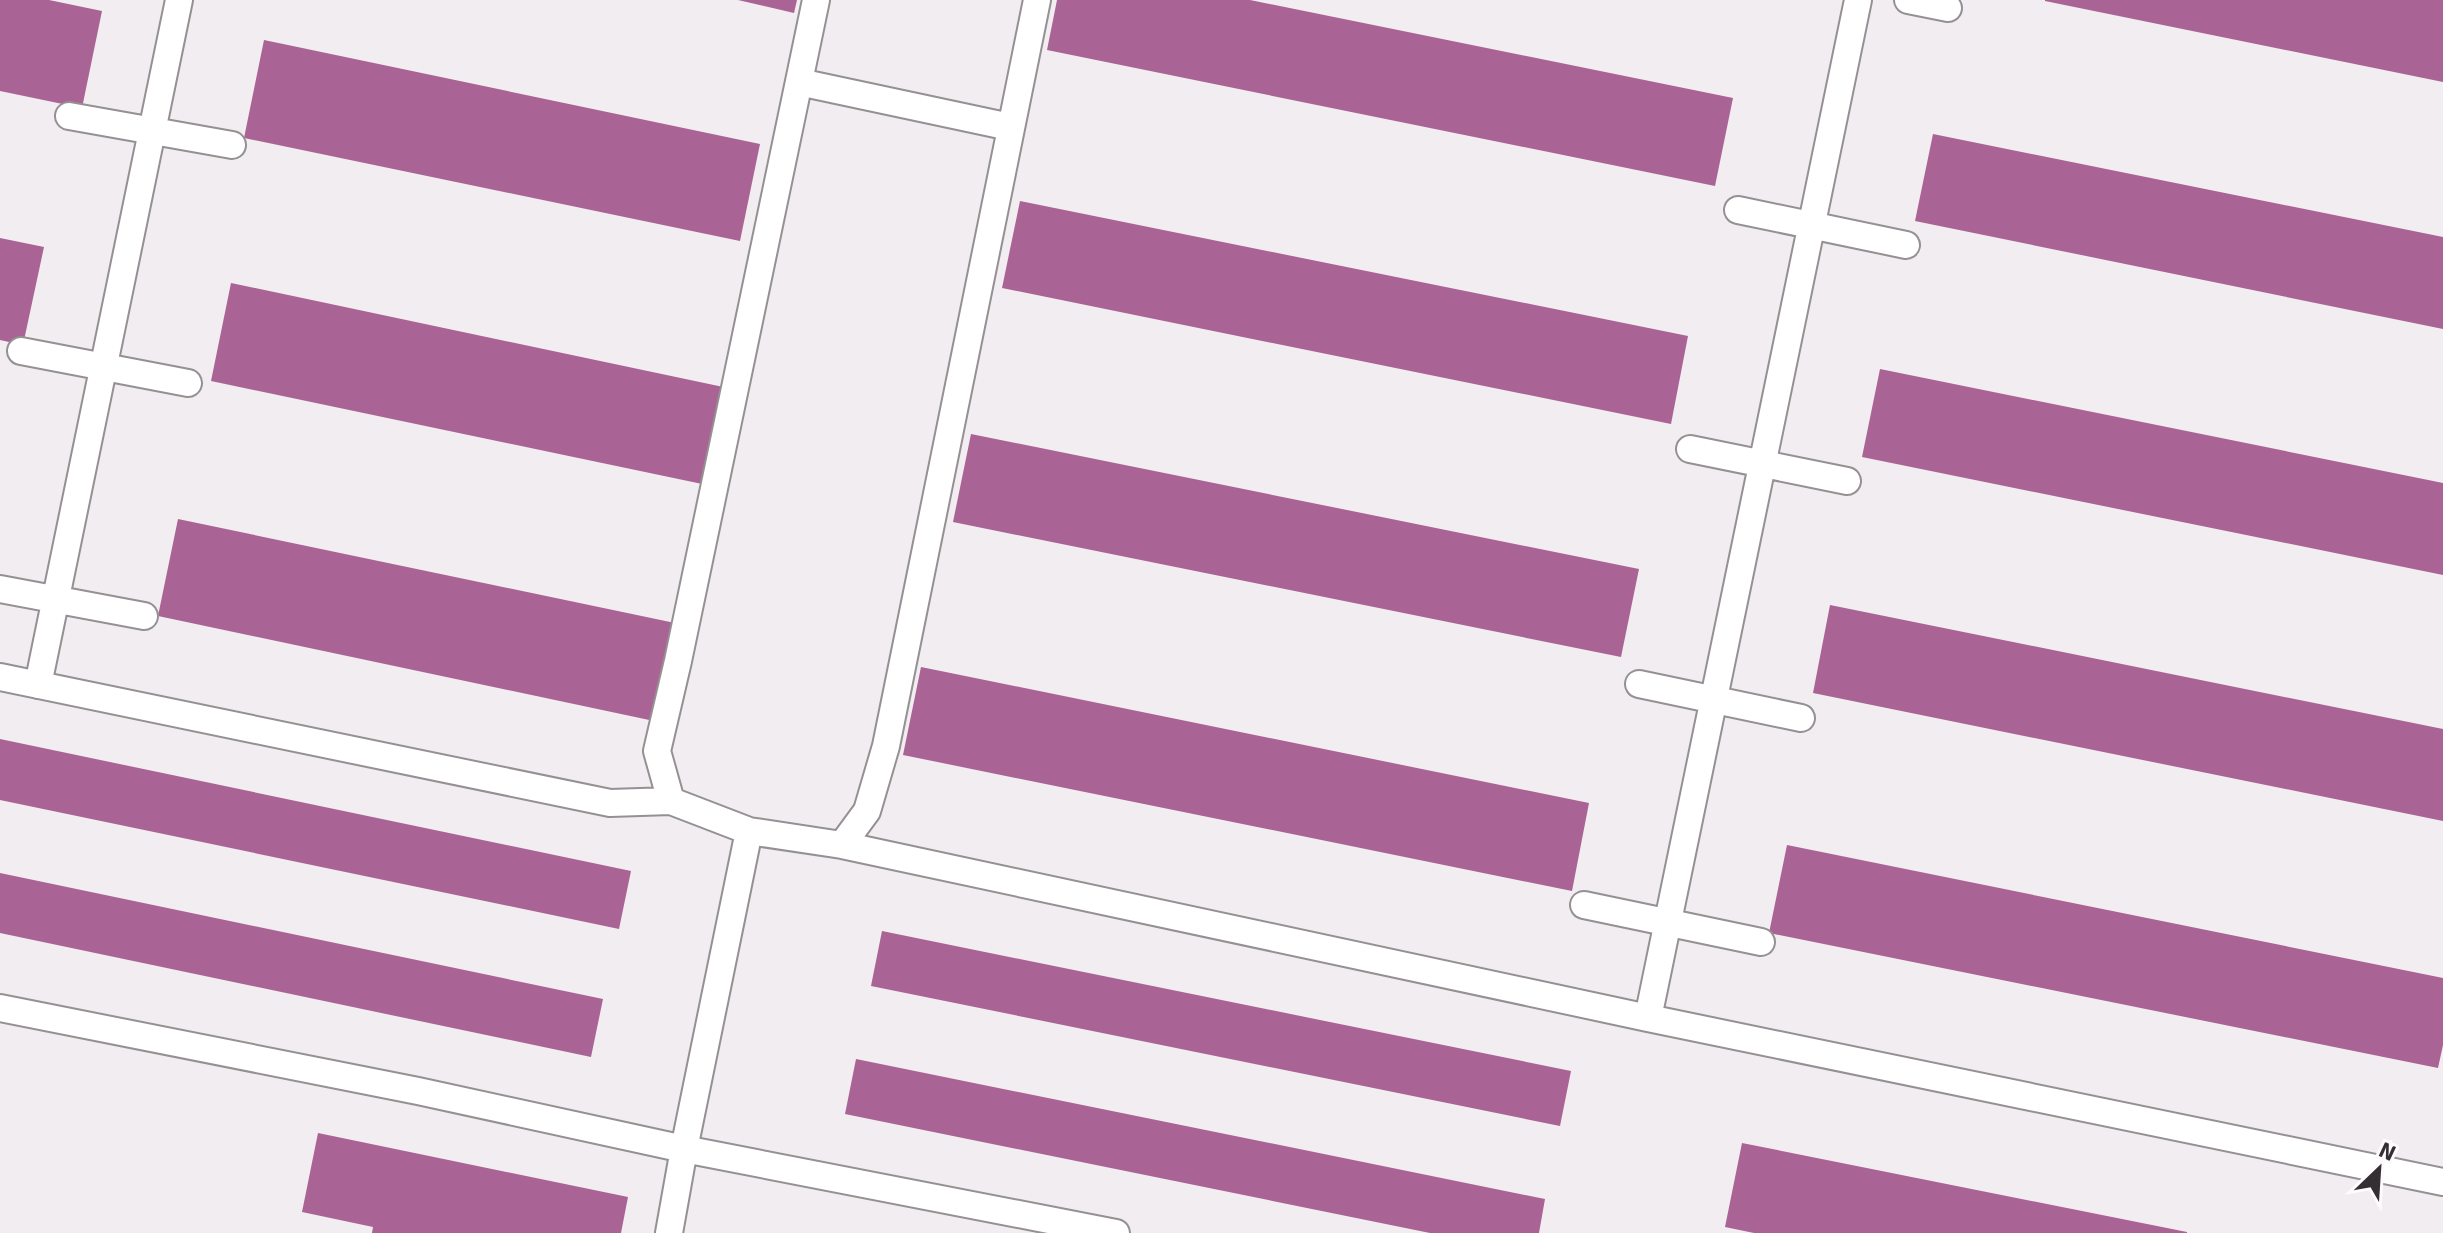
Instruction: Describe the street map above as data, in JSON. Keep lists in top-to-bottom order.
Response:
{
  "north": "top right"
}
